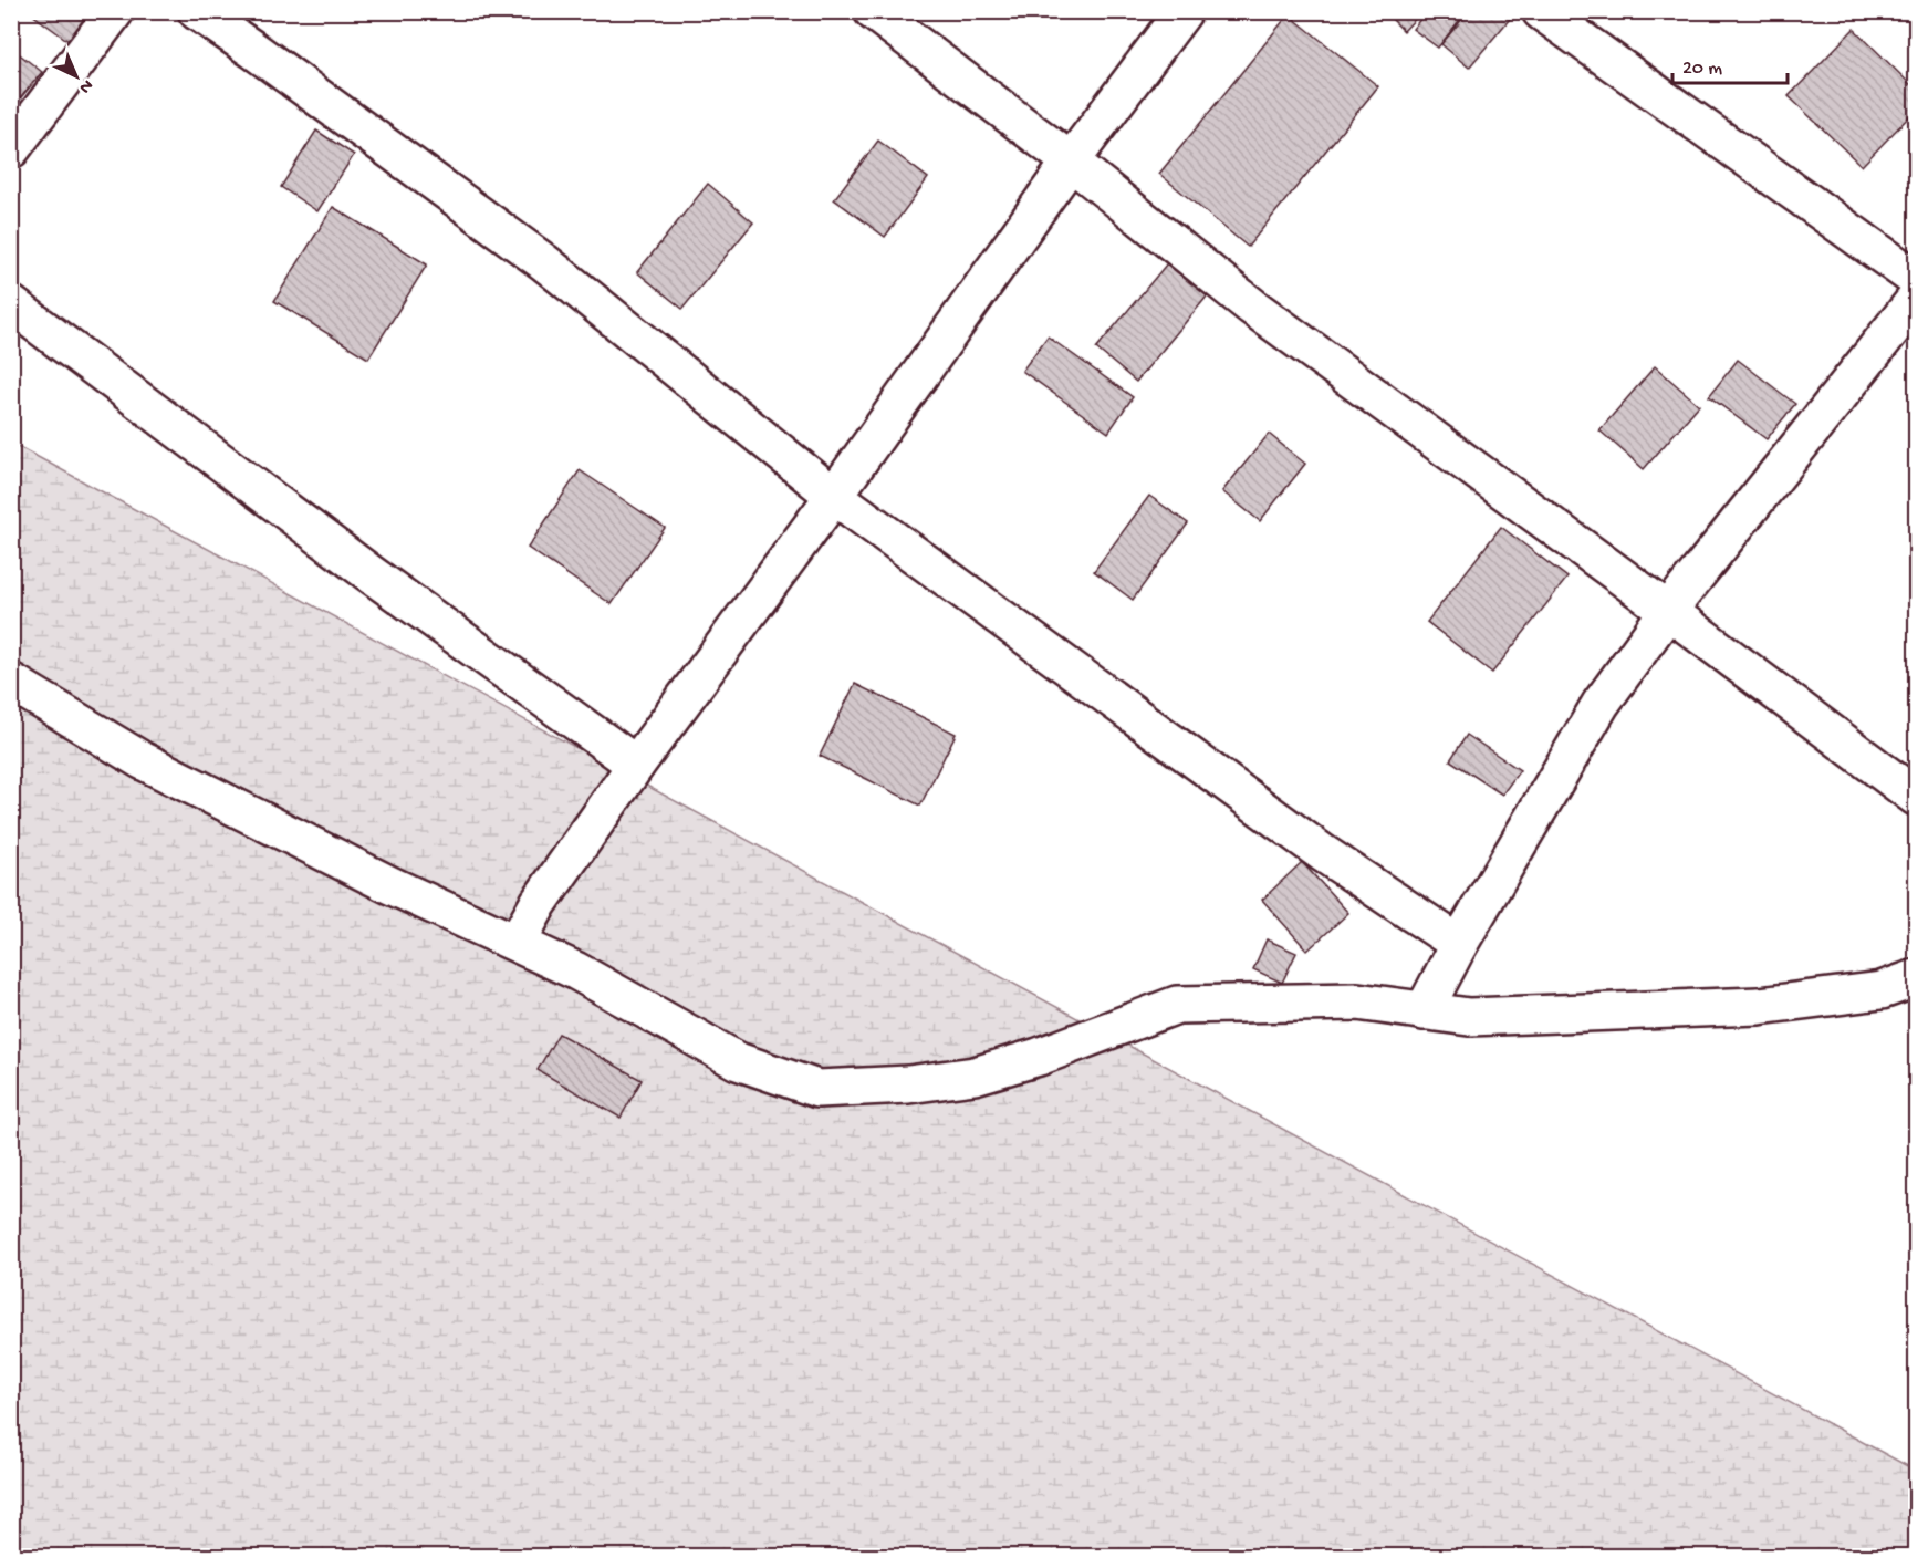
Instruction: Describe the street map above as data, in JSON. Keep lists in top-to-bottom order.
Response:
{
  "scale_bar": "20 m",
  "north": "bottom right"
}
